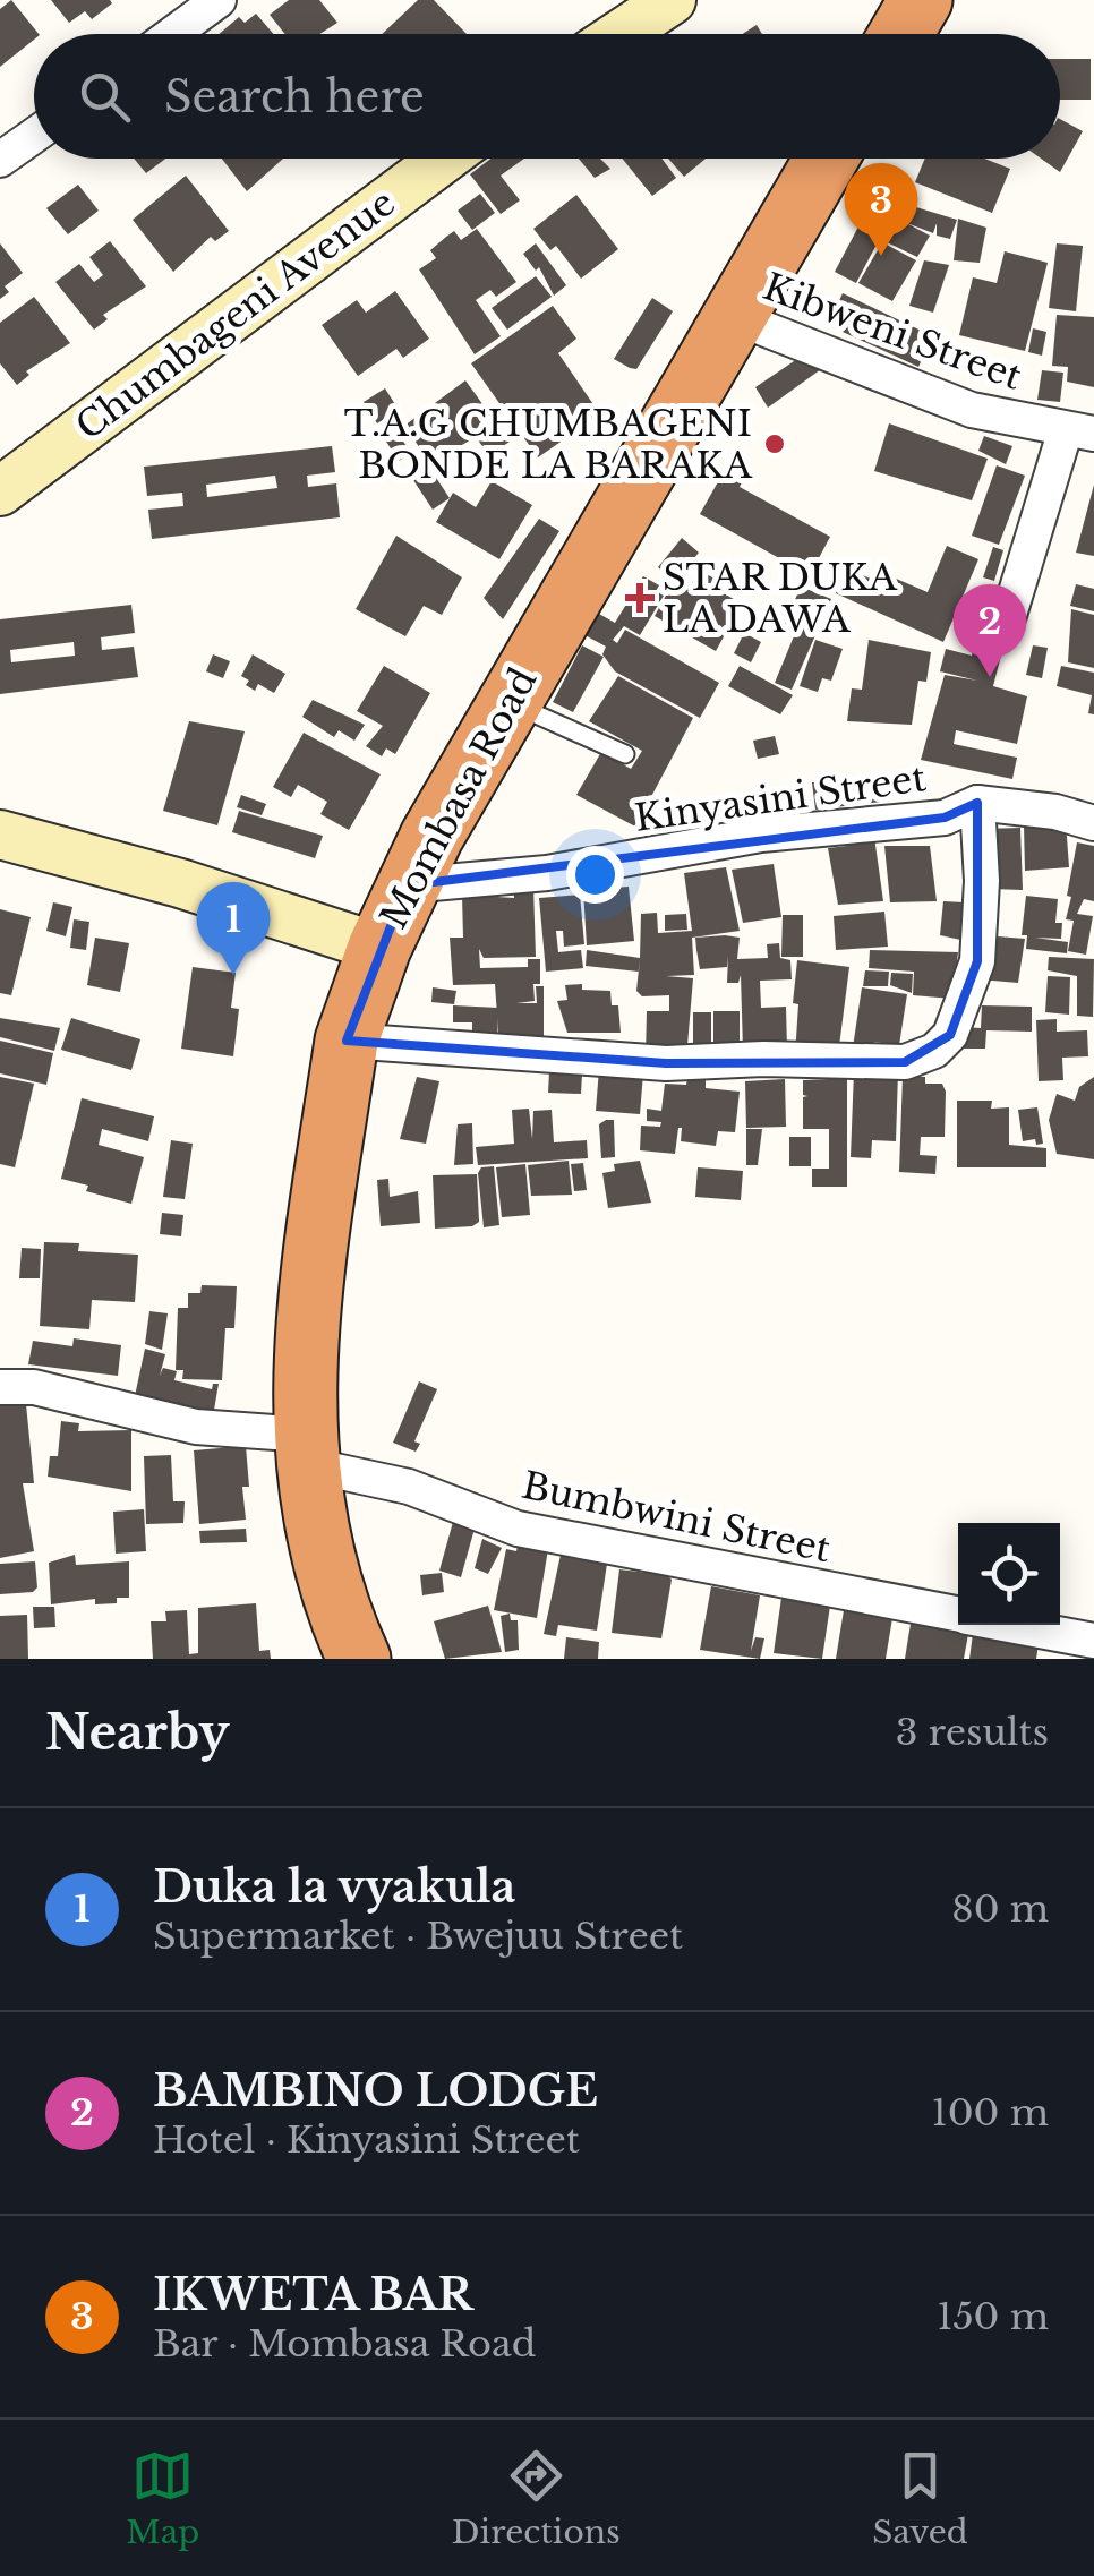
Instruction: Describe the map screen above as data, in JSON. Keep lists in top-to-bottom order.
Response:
{
  "streets": {
    "highway": ["Mombasa Road"],
    "street": [
      "Chumbageni Avenue",
      "Kibweni Street",
      "Kinyasini Street",
      "Bumbwini Street"
    ]
  },
  "crossings": [
    ["Kibweni Street", "Mombasa Road"],
    ["Mombasa Road", "Kinyasini Street"],
    ["Mombasa Road", "Bumbwini Street"]
  ],
  "places": {
    "other": ["T.A.G CHUMBAGENI BONDE LA BARAKA"],
    "health": ["STAR DUKA LA DAWA"]
  },
  "page": {
    "search": "Search here",
    "pins": ["3", "2", "1"],
    "heading": ["Nearby", "3 results"],
    "list": [
      {
        "mark": "1",
        "name": "Duka la vyakula",
        "note": "Supermarket · Bwejuu Street",
        "value": "80 m"
      },
      {
        "mark": "2",
        "name": "BAMBINO LODGE",
        "note": "Hotel · Kinyasini Street",
        "value": "100 m"
      },
      {
        "mark": "3",
        "name": "IKWETA BAR",
        "note": "Bar · Mombasa Road",
        "value": "150 m"
      }
    ],
    "nav": ["Map", "Directions", "Saved"]
  }
}
